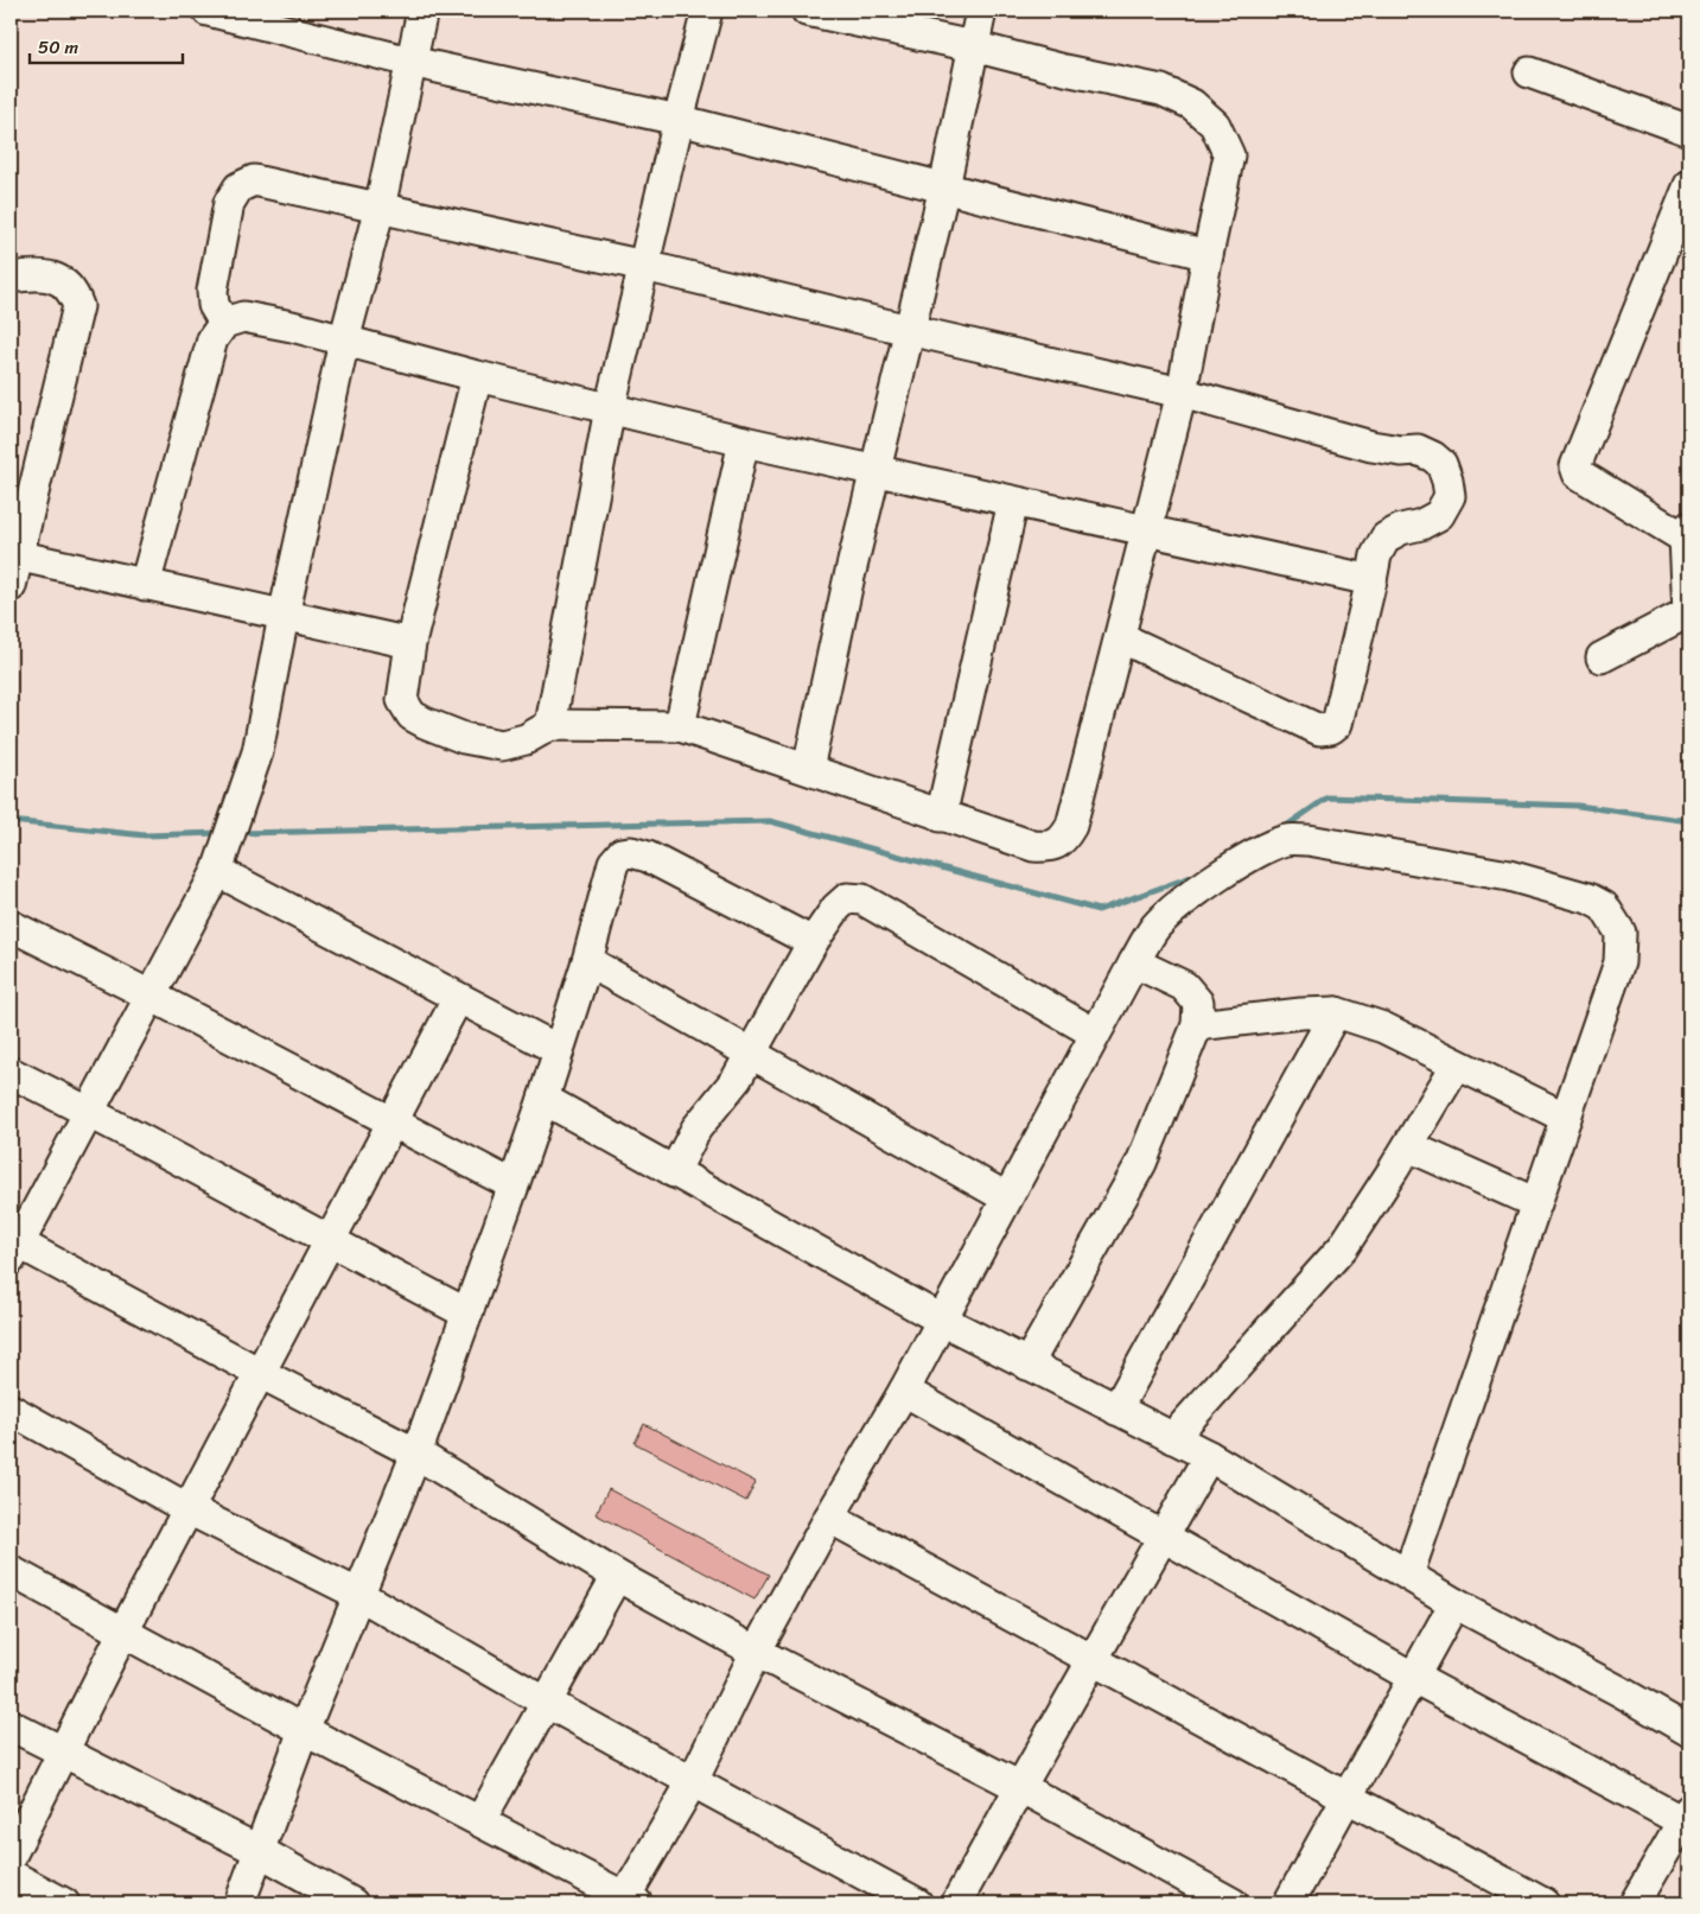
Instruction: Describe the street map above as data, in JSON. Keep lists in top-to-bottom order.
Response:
{
  "scale_bar": "50 m"
}
